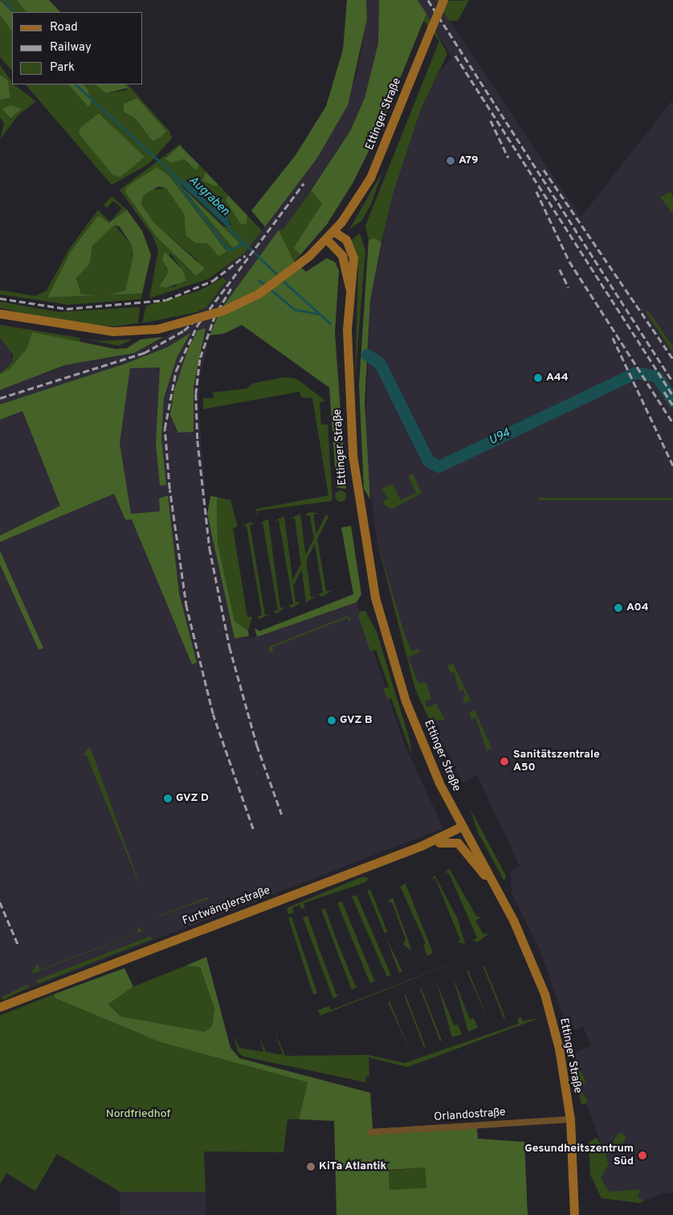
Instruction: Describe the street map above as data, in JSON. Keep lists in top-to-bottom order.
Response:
{
  "streets": {
    "main road": ["Ettinger Straße", "Furtwänglerstraße"],
    "street": ["Orlandostraße"]
  },
  "crossings": [
    ["Ettinger Straße", "Furtwänglerstraße"],
    ["Ettinger Straße", "Orlandostraße"]
  ],
  "water": ["Augraben", "U94"],
  "parks": ["Nordfriedhof"],
  "places": [
    "A79",
    "A44",
    "A04",
    "GVZ B",
    "Sanitätszentrale A50",
    "GVZ D",
    "Gesundheitszentrum Süd",
    "KiTa Atlantik"
  ],
  "legend": ["Road", "Railway", "Park"]
}
